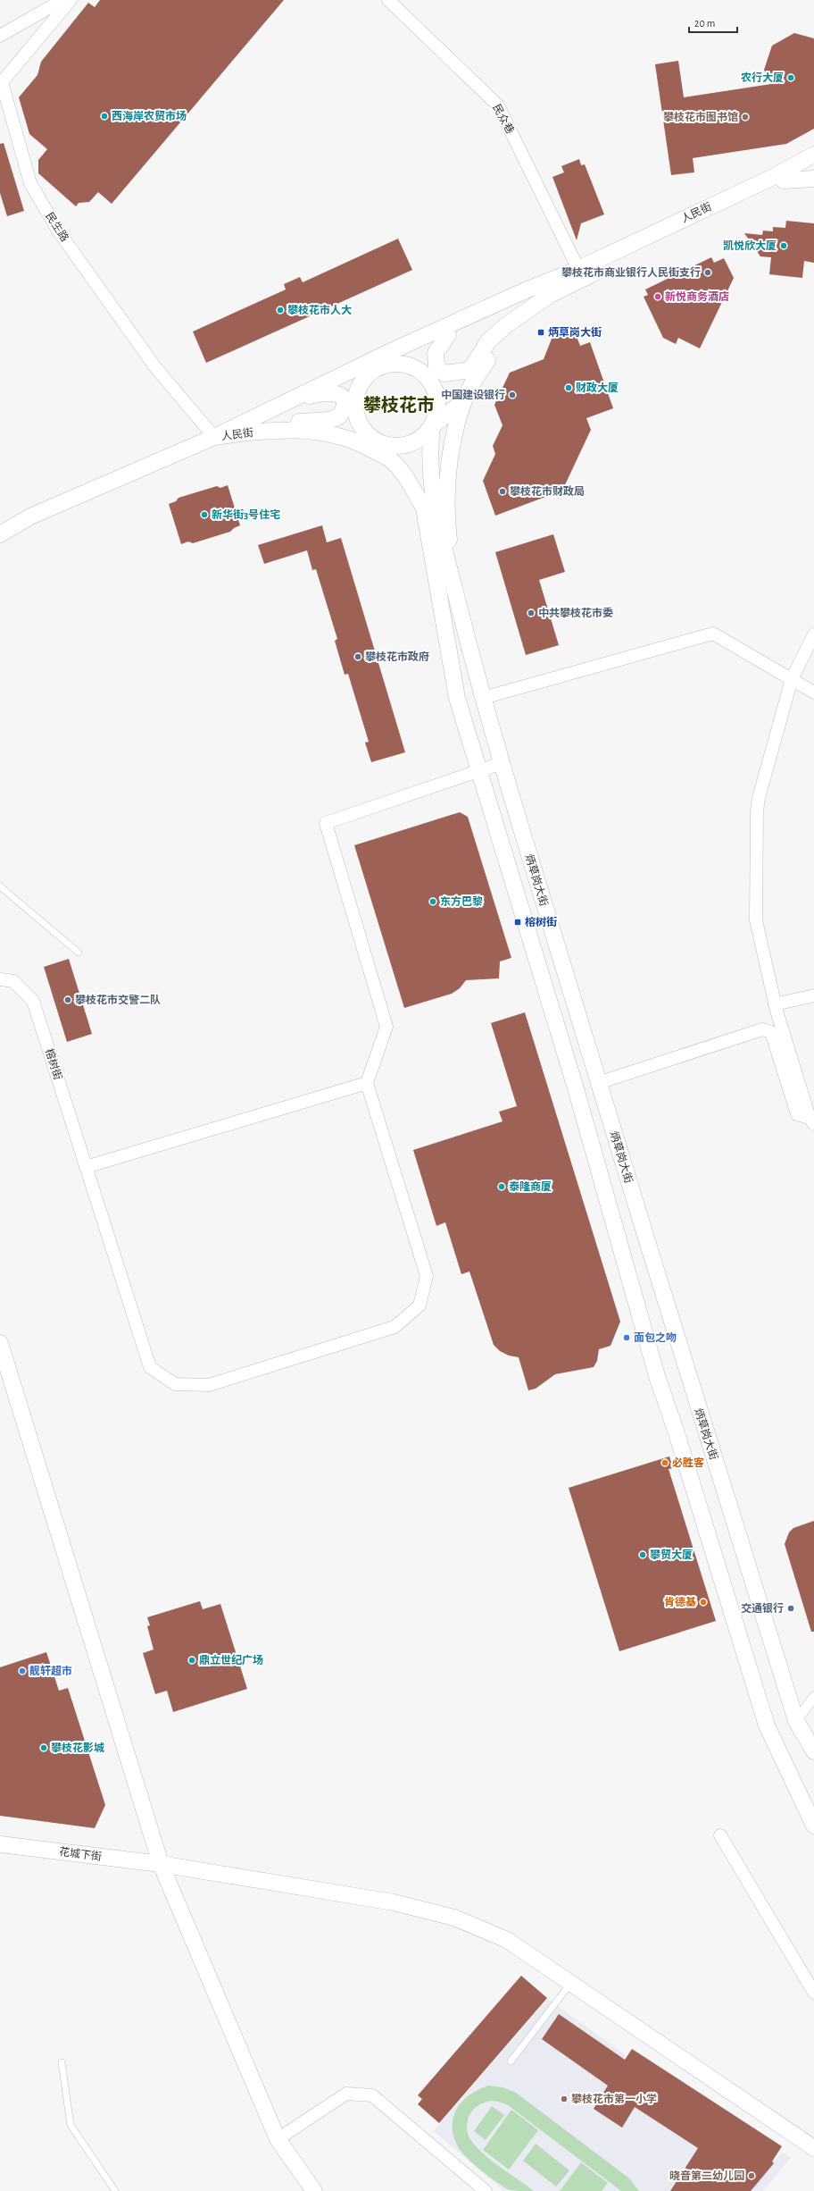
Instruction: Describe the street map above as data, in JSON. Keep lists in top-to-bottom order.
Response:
{
  "streets": {
    "street": [
      "民众巷",
      "人民街",
      "民生路",
      "炳草岗大街",
      "榕树街",
      "花城下街"
    ]
  },
  "crossings": [
    ["民众巷", "人民街"],
    ["人民街", "民生路"]
  ],
  "districts": ["攀枝花市"],
  "places": {
    "other": [
      "农行大厦",
      "西海岸农贸市场",
      "攀枝花市图书馆",
      "凯悦欣大厦",
      "攀枝花市商业银行人民街支行",
      "新悦商务酒店",
      "攀枝花市人大",
      "财政大厦",
      "中国建设银行",
      "攀枝花市财政局",
      "新华街3号住宅",
      "中共攀枝花市委",
      "攀枝花市政府",
      "东方巴黎",
      "攀枝花市交警二队",
      "泰隆商厦",
      "面包之吻",
      "必胜客",
      "攀贸大厦",
      "肯德基",
      "交通银行",
      "鼎立世纪广场",
      "靓轩超市",
      "攀枝花影城",
      "攀枝花市第一小学",
      "晓音第二幼儿园"
    ],
    "transit": ["炳草岗大街", "榕树街"]
  },
  "scale_bar": "20 m"
}
